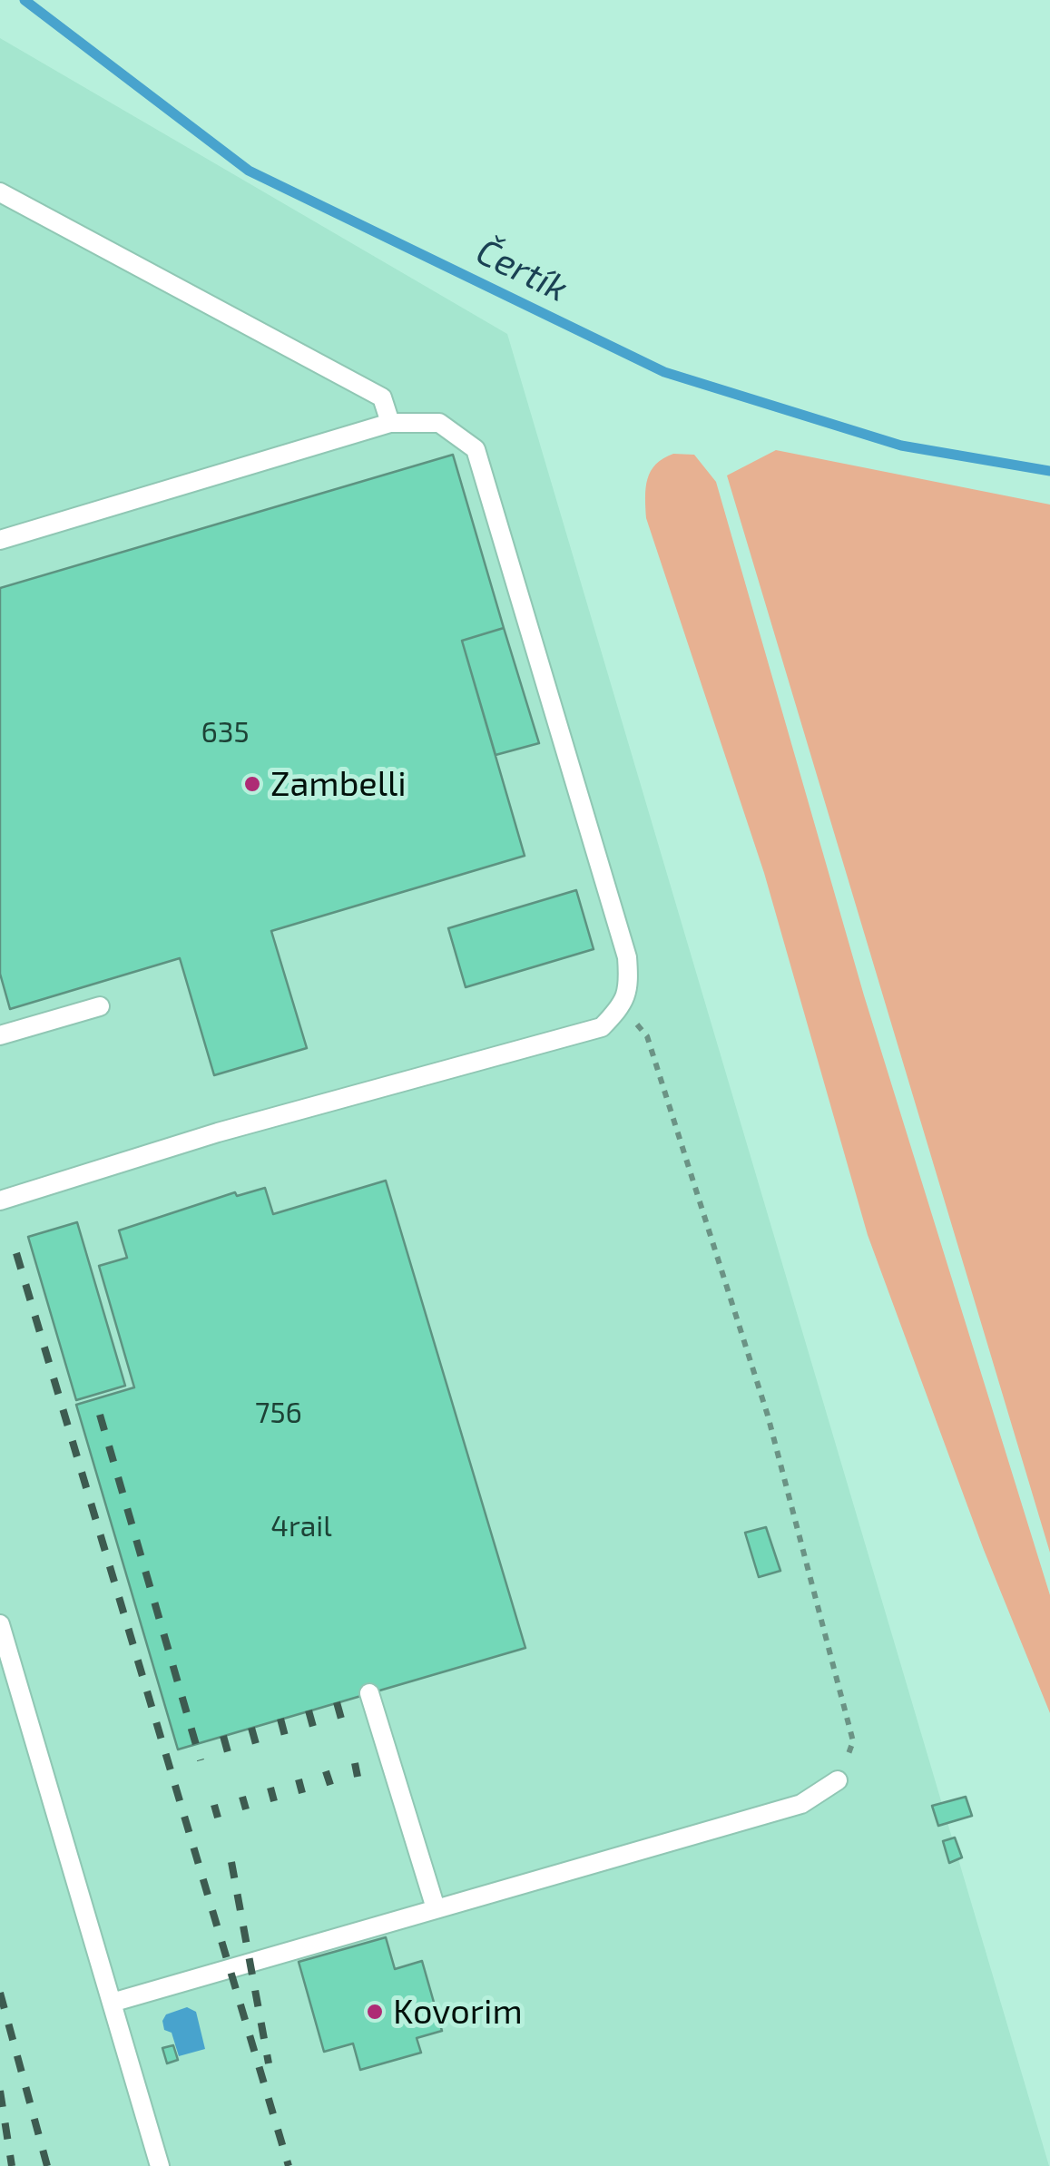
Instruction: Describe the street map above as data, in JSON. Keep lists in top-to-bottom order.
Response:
{
  "water": ["Čertík"],
  "places": ["Zambelli", "Kovorim"],
  "house_numbers": ["635", "756", "4rail"]
}
